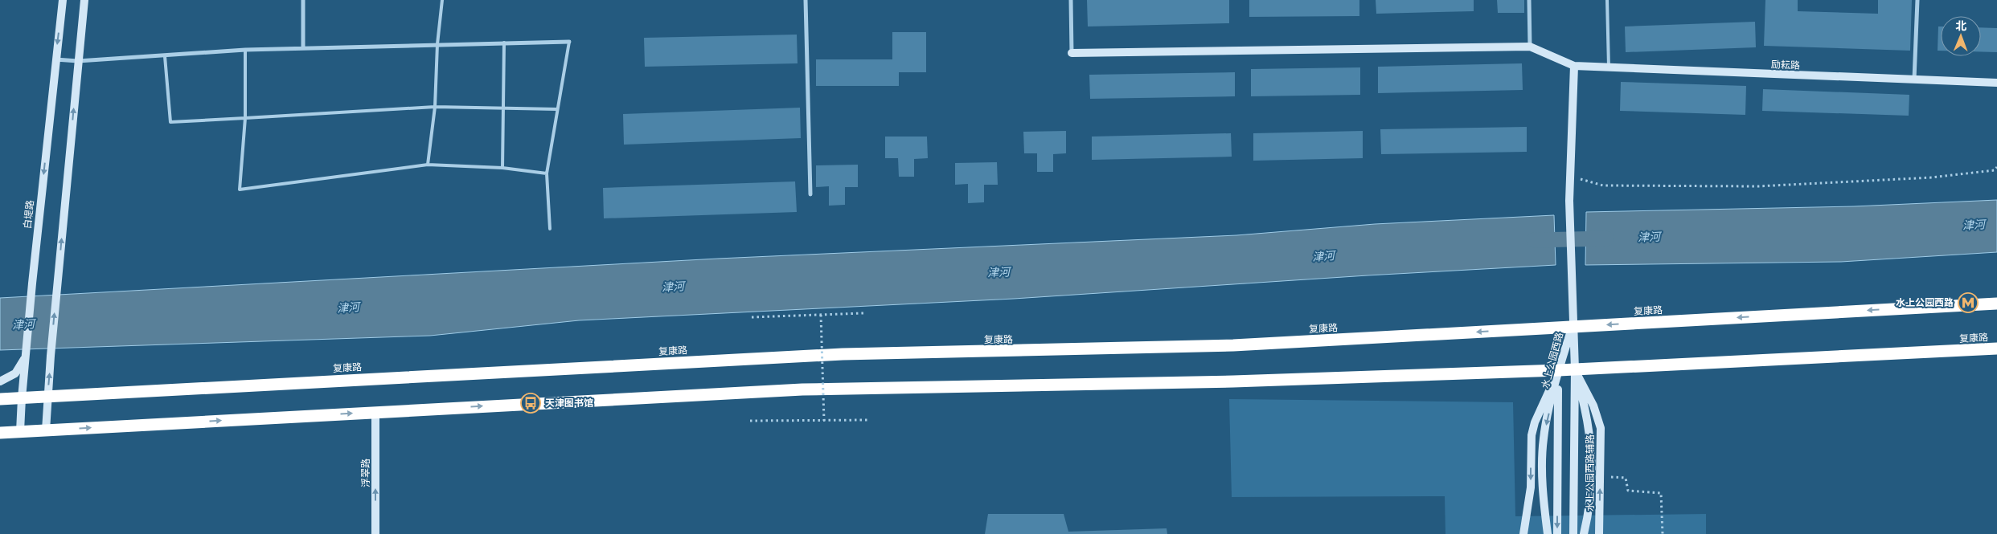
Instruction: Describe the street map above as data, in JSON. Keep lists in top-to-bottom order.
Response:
{
  "streets": {
    "highway": ["复康路"],
    "main road": [
      "励耘路",
      "白堤路",
      "水上公园西路",
      "浮翠路",
      "水上公园西路辅路"
    ]
  },
  "crossings": [
    ["白堤路", "复康路"],
    ["复康路", "水上公园西路"],
    ["复康路", "浮翠路"],
    ["复康路", "水上公园西路辅路"],
    ["水上公园西路", "水上公园西路辅路"]
  ],
  "one_way": ["浮翠路"],
  "water": ["津河"],
  "places": {
    "metro station": ["水上公园西路"],
    "bus stop": ["天津图书馆"]
  },
  "north": "top"
}
